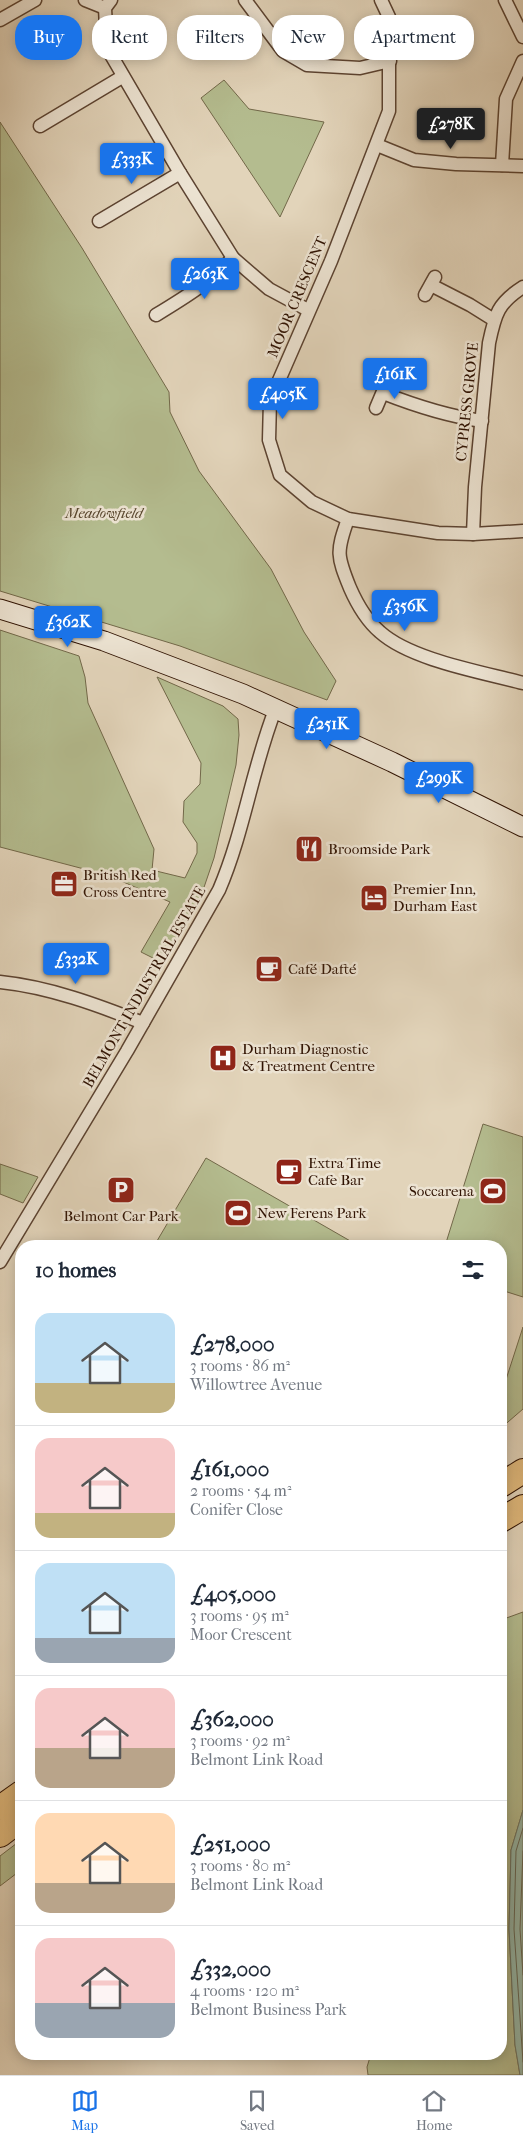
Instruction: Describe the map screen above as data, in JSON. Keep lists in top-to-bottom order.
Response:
{
  "streets": {
    "street": ["MOOR CRESCENT", "CYPRESS GROVE", "BELMONT INDUSTRIAL ESTATE"]
  },
  "crossings": [
    ["MOOR CRESCENT", "CYPRESS GROVE"]
  ],
  "parks": ["Meadowfield"],
  "places": {
    "restaurant": ["Broomside Park"],
    "office": ["British Red Cross Centre"],
    "hotel": ["Premier Inn, Durham East"],
    "cafe": ["Café Dafté", "Extra Time Cafe Bar"],
    "hospital": ["Durham Diagnostic & Treatment Centre"],
    "parking": ["Belmont Car Park"],
    "sports": ["Soccarena", "New Ferens Park"]
  },
  "page": {
    "chip": [
      "Buy",
      "Rent",
      "Filters",
      "New",
      "Apartment"
    ],
    "price": [
      "£278K",
      "£333K",
      "£263K",
      "£161K",
      "£405K",
      "£356K",
      "£362K",
      "£251K",
      "£299K",
      "£332K"
    ],
    "heading": "10 homes",
    "list": [
      {
        "name": "£278,000",
        "note": "3 rooms · 86 m² · Willowtree Avenue"
      },
      {
        "name": "£161,000",
        "note": "2 rooms · 54 m² · Conifer Close"
      },
      {
        "name": "£405,000",
        "note": "3 rooms · 95 m² · Moor Crescent"
      },
      {
        "name": "£362,000",
        "note": "3 rooms · 92 m² · Belmont Link Road"
      },
      {
        "name": "£251,000",
        "note": "3 rooms · 80 m² · Belmont Link Road"
      },
      {
        "name": "£332,000",
        "note": "4 rooms · 120 m² · Belmont Business Park"
      }
    ],
    "tabs": ["Map", "Saved", "Home"]
  }
}
